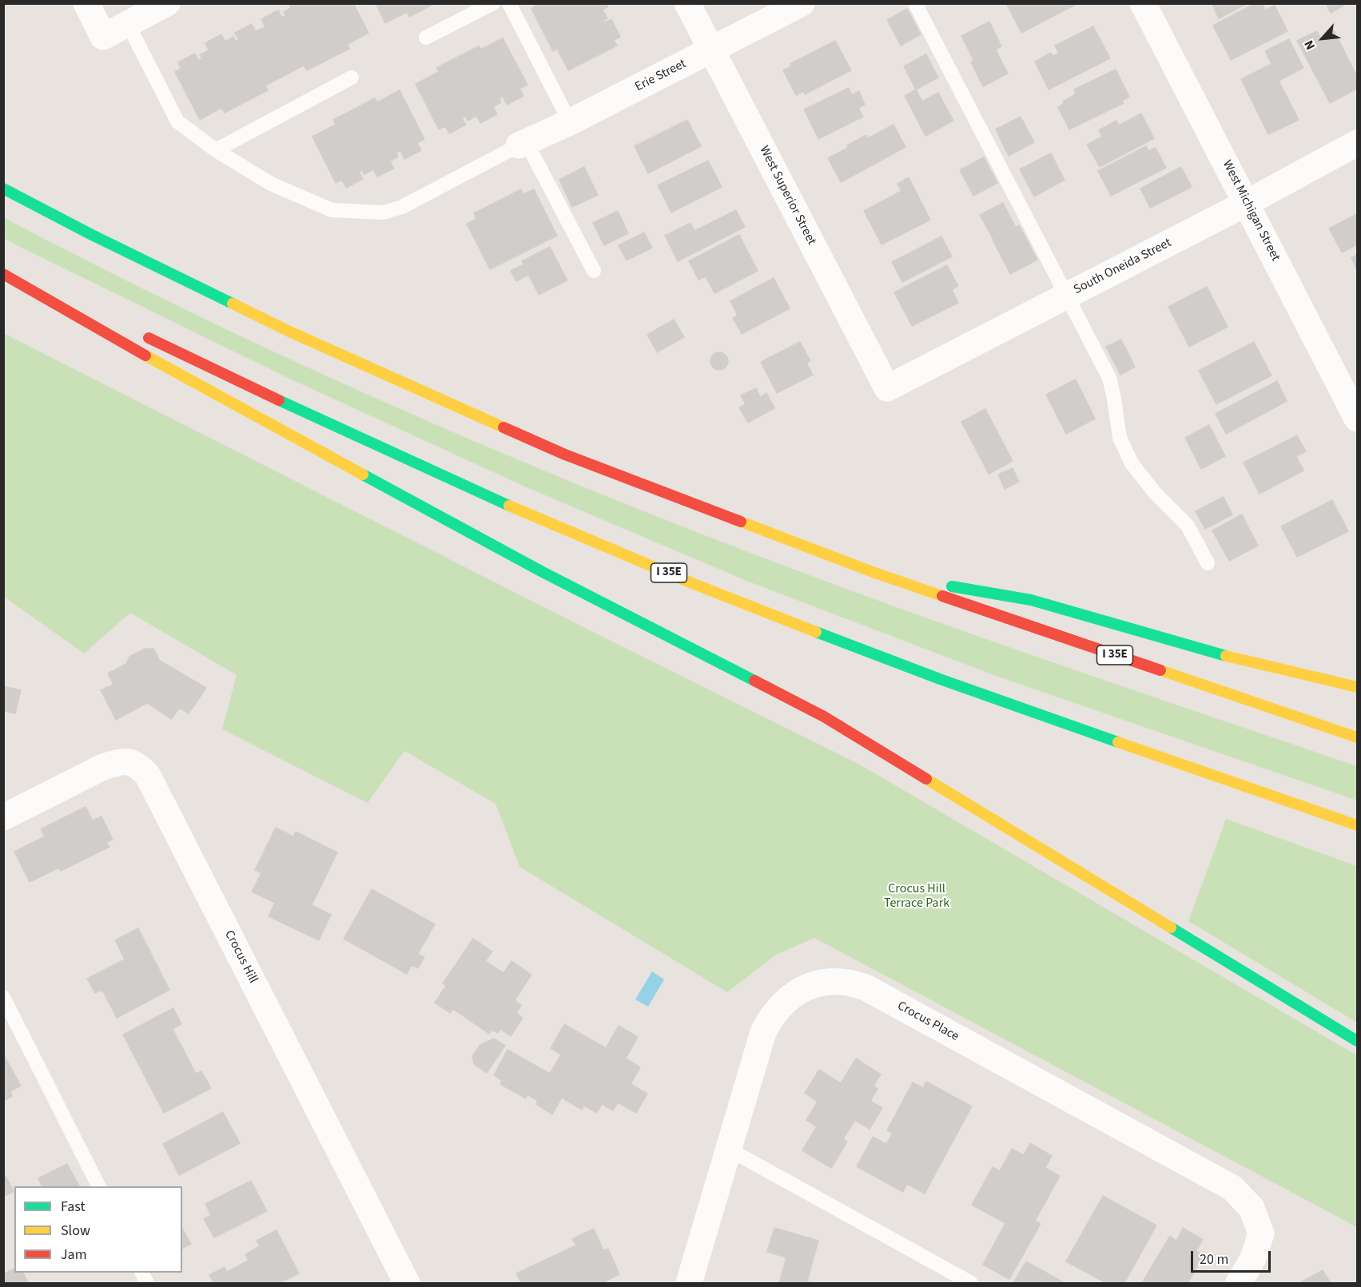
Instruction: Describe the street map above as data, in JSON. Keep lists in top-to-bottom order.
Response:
{
  "streets": {
    "highway": ["I 35E"],
    "street": [
      "Erie Street",
      "West Superior Street",
      "West Michigan Street",
      "South Oneida Street",
      "Crocus Hill",
      "Crocus Place"
    ]
  },
  "crossings": [
    ["Erie Street", "West Superior Street"],
    ["West Superior Street", "South Oneida Street"],
    ["West Michigan Street", "South Oneida Street"]
  ],
  "parks": ["Crocus Hill Terrace Park"],
  "legend": ["Fast", "Slow", "Jam"],
  "scale_bar": "20 m",
  "north": "bottom left"
}
